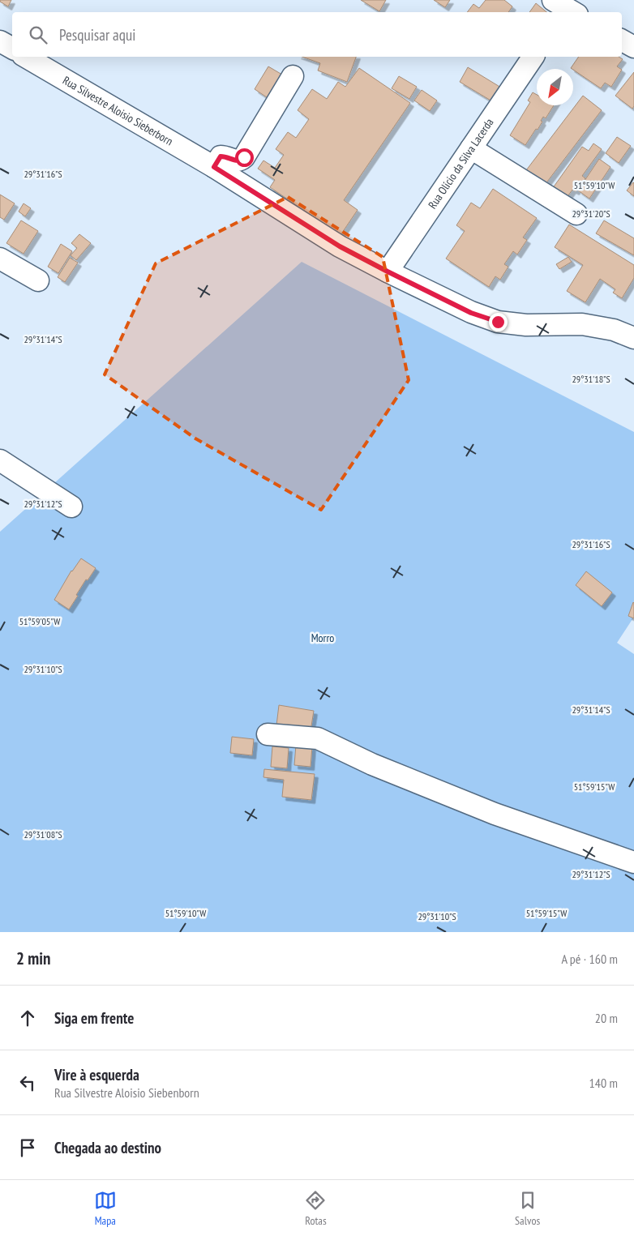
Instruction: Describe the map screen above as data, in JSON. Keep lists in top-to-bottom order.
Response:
{
  "streets": {
    "street": ["Rua Silvestre Aloisio Sieberborn", "Rua Olício da Silva Lacerda"]
  },
  "crossings": [
    ["Rua Silvestre Aloisio Sieberborn", "Rua Olício da Silva Lacerda"]
  ],
  "parks": ["Morro"],
  "north": "bottom left",
  "page": {
    "search": "Pesquisar aqui",
    "heading": ["2 min", "A pé · 160 m"],
    "list": [
      ["Siga em frente", "20 m"],
      ["Vire à esquerda", "Rua Silvestre Aloisio Siebenborn", "140 m"],
      "Chegada ao destino"
    ],
    "nav": ["Mapa", "Rotas", "Salvos"]
  },
  "coordinates": [
    "29°31'16\"S",
    "51°59'10\"W",
    "29°31'20\"S",
    "29°31'14\"S",
    "29°31'18\"S",
    "29°31'12\"S",
    "51°59'05\"W",
    "29°31'10\"S",
    "51°59'15\"W",
    "29°31'08\"S"
  ]
}
